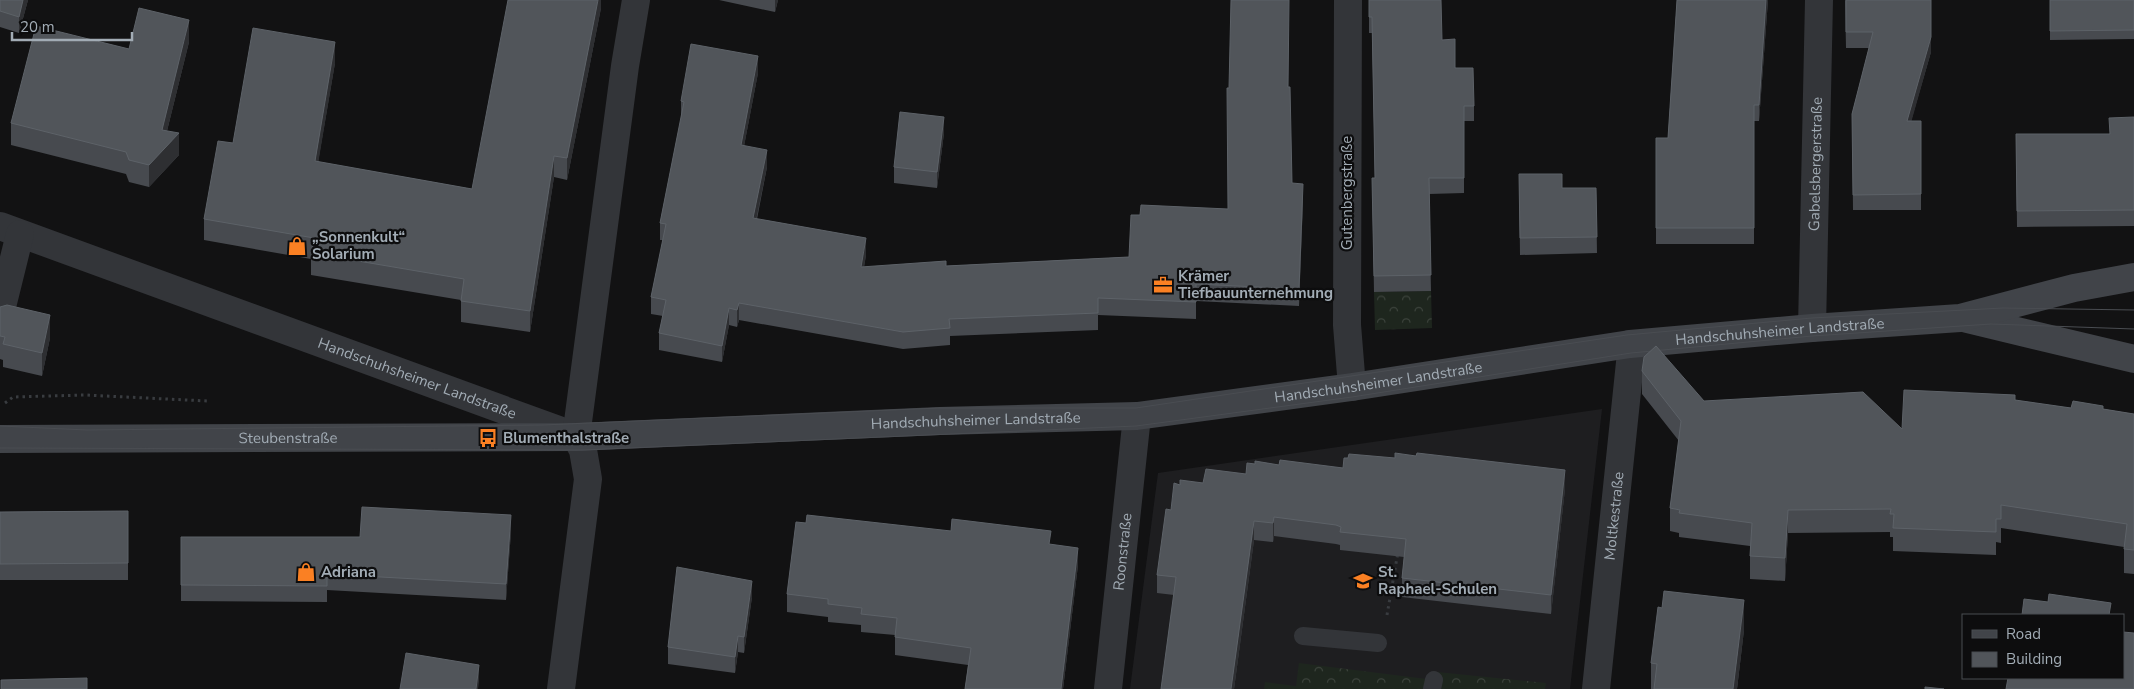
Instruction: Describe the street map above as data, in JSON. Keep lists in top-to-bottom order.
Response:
{
  "streets": {
    "main road": ["Handschuhsheimer Landstraße", "Steubenstraße"],
    "street": [
      "Gabelsbergerstraße",
      "Gutenbergstraße",
      "Moltkestraße",
      "Roonstraße"
    ]
  },
  "crossings": [
    ["Gabelsbergerstraße", "Handschuhsheimer Landstraße"],
    ["Gutenbergstraße", "Handschuhsheimer Landstraße"],
    ["Handschuhsheimer Landstraße", "Steubenstraße"],
    ["Handschuhsheimer Landstraße", "Moltkestraße"],
    ["Handschuhsheimer Landstraße", "Roonstraße"]
  ],
  "places": {
    "shop": ["„Sonnenkult“ Solarium", "Adriana"],
    "office": ["Krämer Tiefbauunternehmung"],
    "bus stop": ["Blumenthalstraße"],
    "school or university": ["St. Raphael-Schulen"]
  },
  "legend": ["Road", "Building"],
  "scale_bar": "20 m"
}
